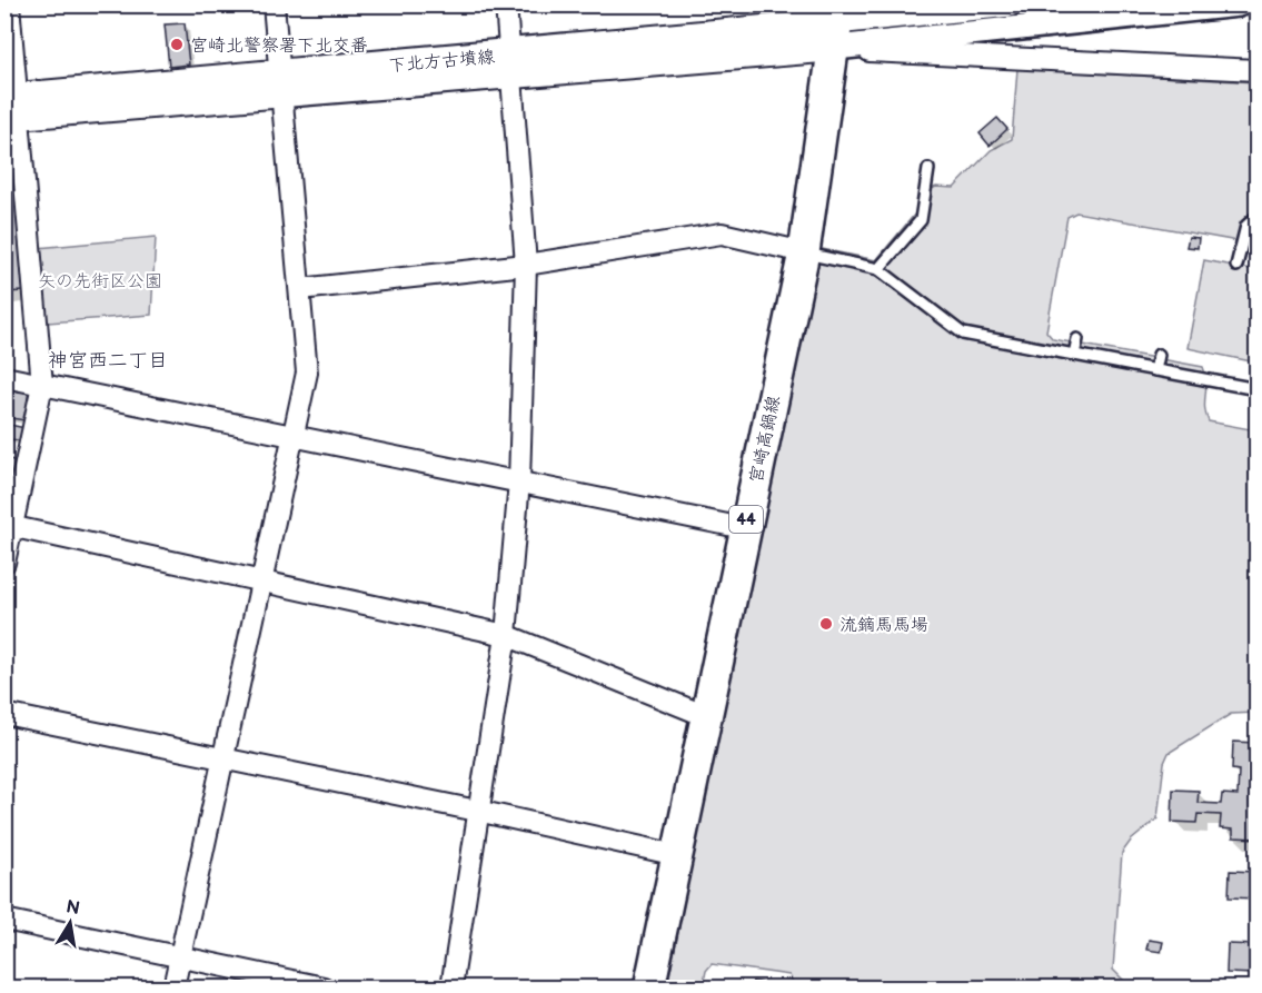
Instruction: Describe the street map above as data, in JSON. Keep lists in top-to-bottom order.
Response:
{
  "streets": {
    "main road": ["下北方古墳線", "宮崎高鍋線", "44"]
  },
  "crossings": [
    ["下北方古墳線", "宮崎高鍋線"]
  ],
  "districts": ["神宮西二丁目"],
  "parks": ["矢の先街区公園"],
  "places": ["宮崎北警察署下北交番", "流鏑馬馬場"],
  "north": "top"
}
